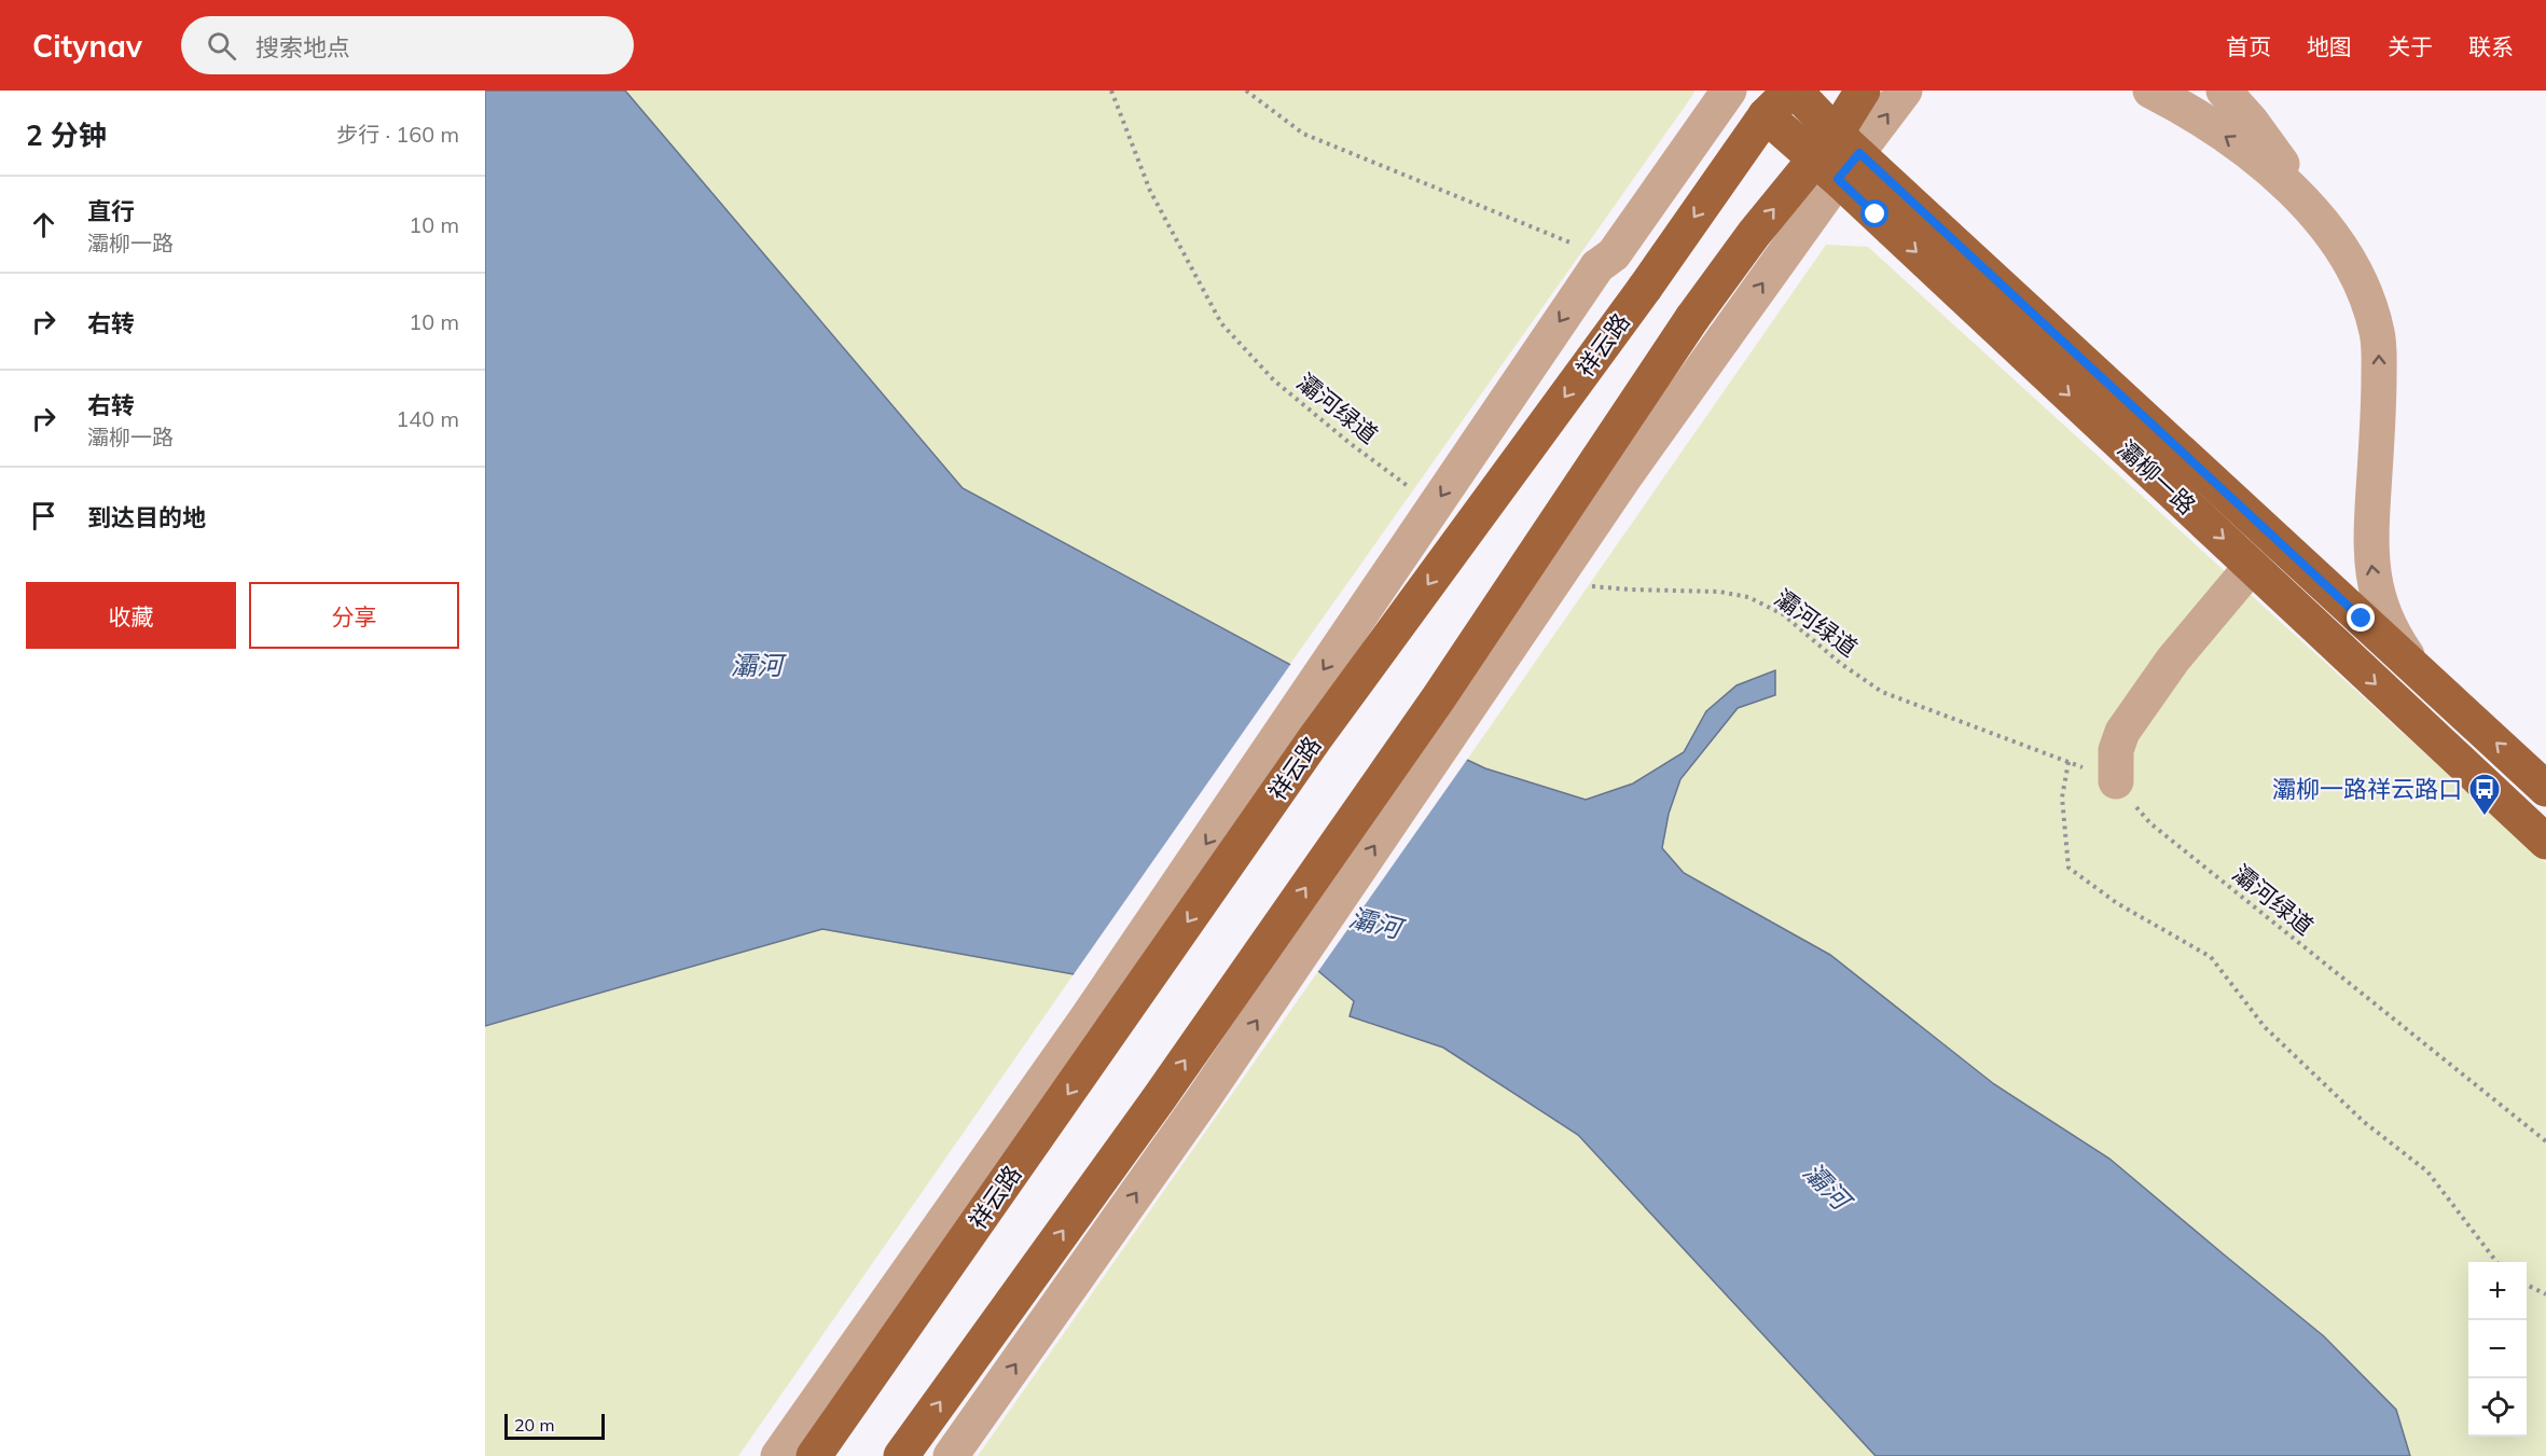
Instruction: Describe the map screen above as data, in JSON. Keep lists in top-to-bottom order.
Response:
{
  "streets": {
    "main road": ["祥云路", "灞柳一路"],
    "path": ["灞河绿道"]
  },
  "crossings": [
    ["祥云路", "灞柳一路"]
  ],
  "water": ["灞河"],
  "places": {
    "bus stop": ["灞柳一路祥云路口"]
  },
  "scale_bar": "20 m",
  "page": {
    "header": "Citynav",
    "search": "搜索地点",
    "nav": [
      "首页",
      "地图",
      "关于",
      "联系"
    ],
    "heading": ["2 分钟", "步行 · 160 m"],
    "list": [
      ["直行", "灞柳一路", "10 m"],
      ["右转", "10 m"],
      ["右转", "灞柳一路", "140 m"],
      "到达目的地"
    ],
    "buttons": ["收藏", "分享"],
    "map_buttons": ["+", "−"],
    "scale": "20 m"
  }
}
